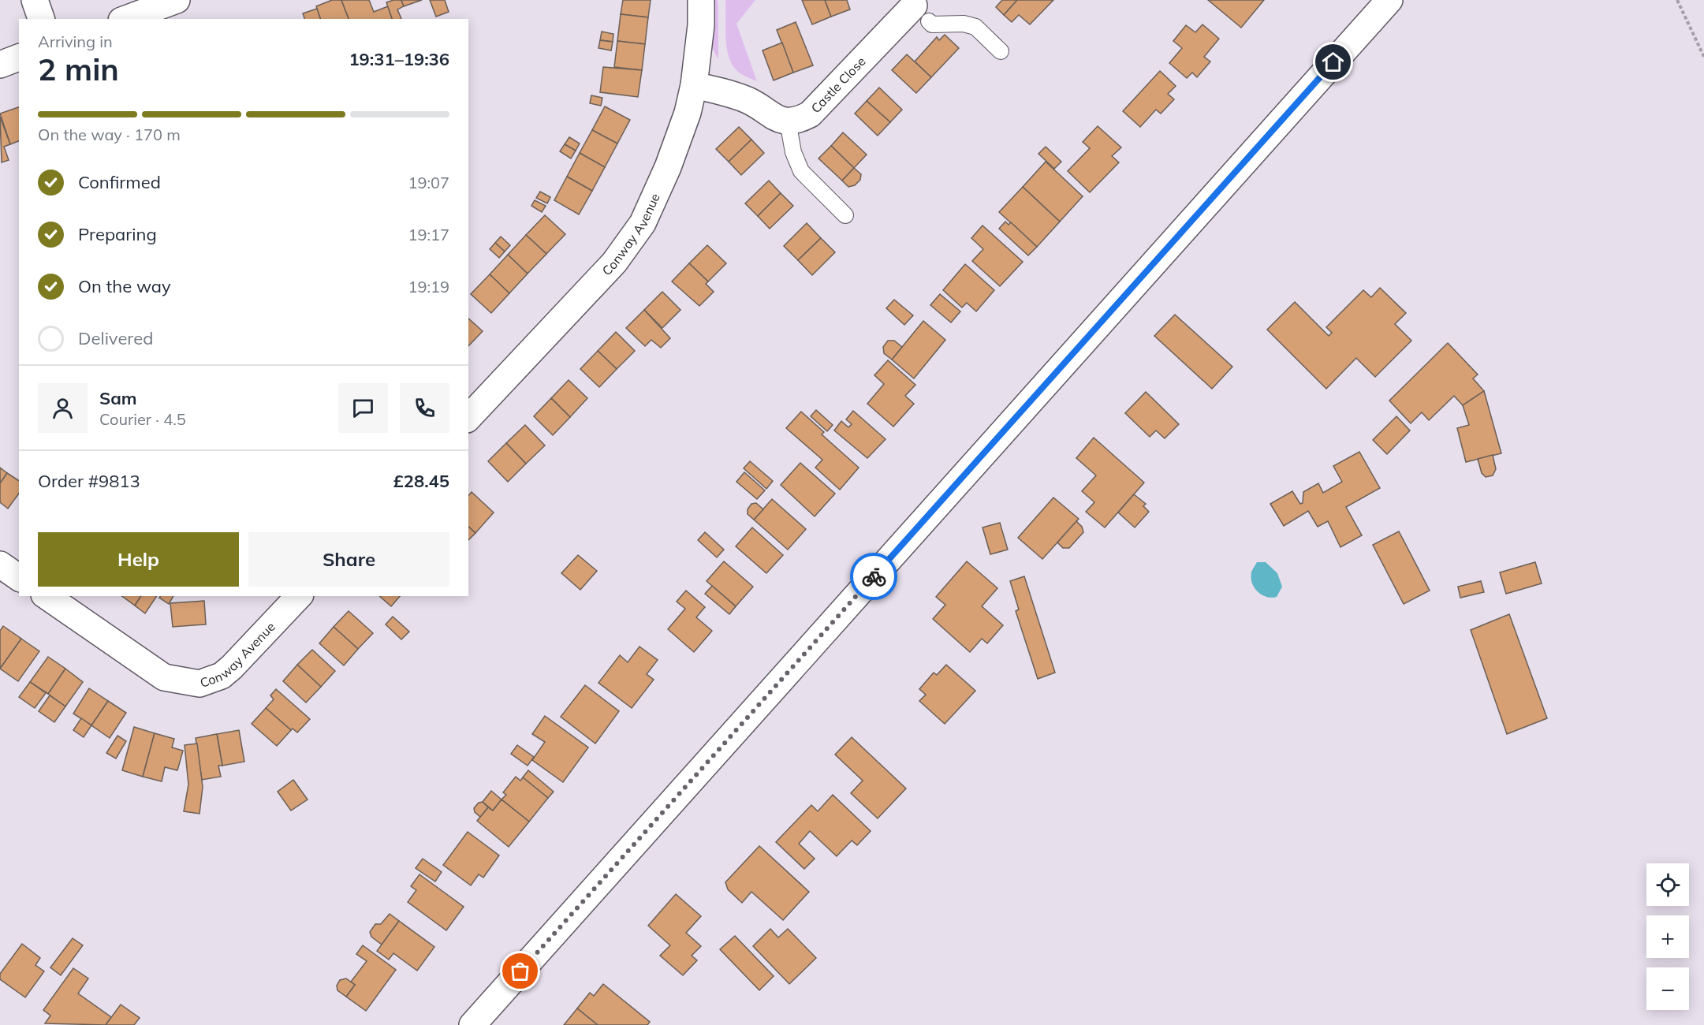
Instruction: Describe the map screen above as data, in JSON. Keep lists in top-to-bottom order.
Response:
{
  "streets": {
    "street": ["Castle Close", "Conway Avenue"]
  },
  "page": {
    "heading": ["2 min", "Arriving in", "19:31–19:36"],
    "panel": [
      "Sam",
      "Courier · 4.5",
      "Order #9813",
      "£28.45"
    ],
    "bar": "On the way · 170 m",
    "list": [
      ["Confirmed", "19:07"],
      ["Preparing", "19:17"],
      ["On the way", "19:19"],
      "Delivered"
    ],
    "buttons": ["Help", "Share"],
    "map_buttons": ["+", "−"]
  }
}
